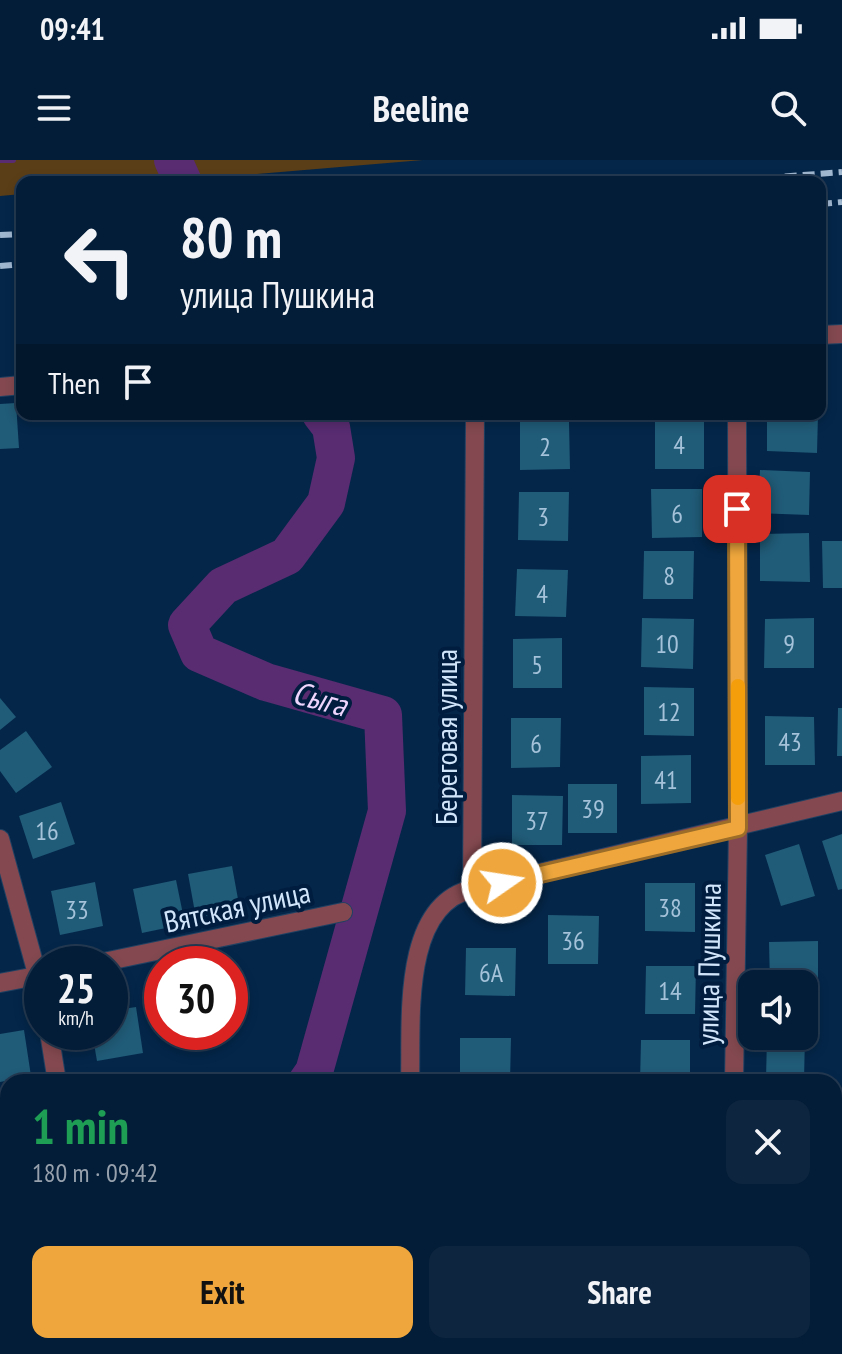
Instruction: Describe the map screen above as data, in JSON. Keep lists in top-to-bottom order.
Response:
{
  "streets": {
    "street": ["Береговая улица", "Вятская улица", "улица Пушкина"]
  },
  "water": ["Сыга"],
  "house_numbers": [
    "4",
    "2",
    "6",
    "3",
    "8",
    "4",
    "10",
    "9",
    "5",
    "12",
    "43",
    "6",
    "41",
    "39",
    "37",
    "16",
    "38",
    "33",
    "36",
    "6А",
    "14"
  ],
  "page": {
    "status": "09:41",
    "header": "Beeline",
    "turn": ["80 m", "улица Пушкина"],
    "then": "Then",
    "speed": "25 km/h",
    "limit": "30",
    "heading": ["1 min", "180 m · 09:42"],
    "buttons": ["Exit", "Share"]
  }
}
